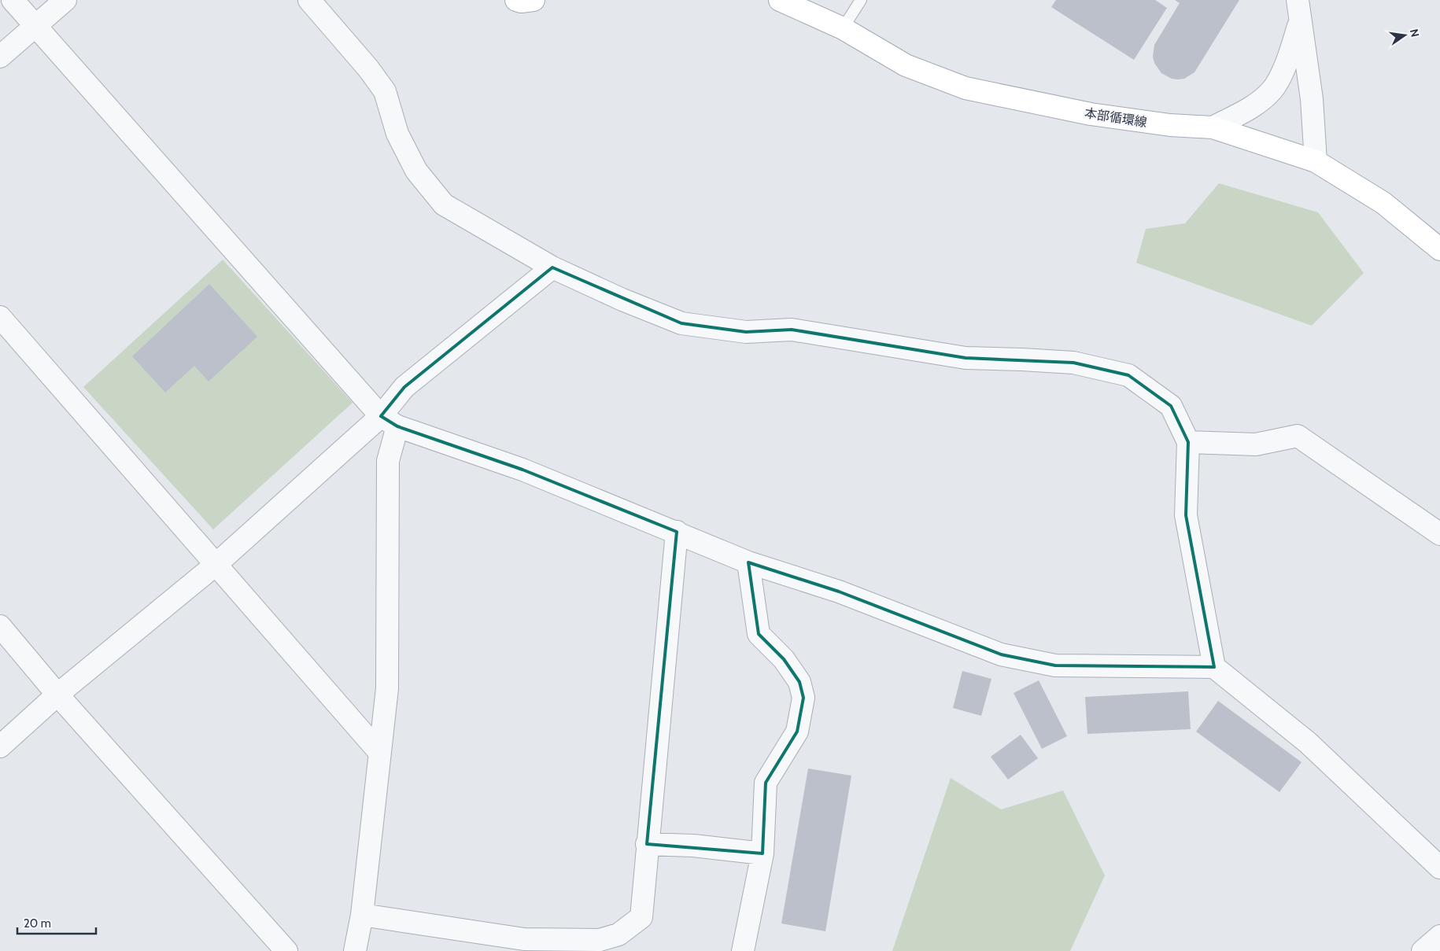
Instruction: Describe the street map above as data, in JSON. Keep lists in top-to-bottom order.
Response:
{
  "streets": {
    "main road": ["本部循環線"]
  },
  "scale_bar": "20 m",
  "north": "right"
}
